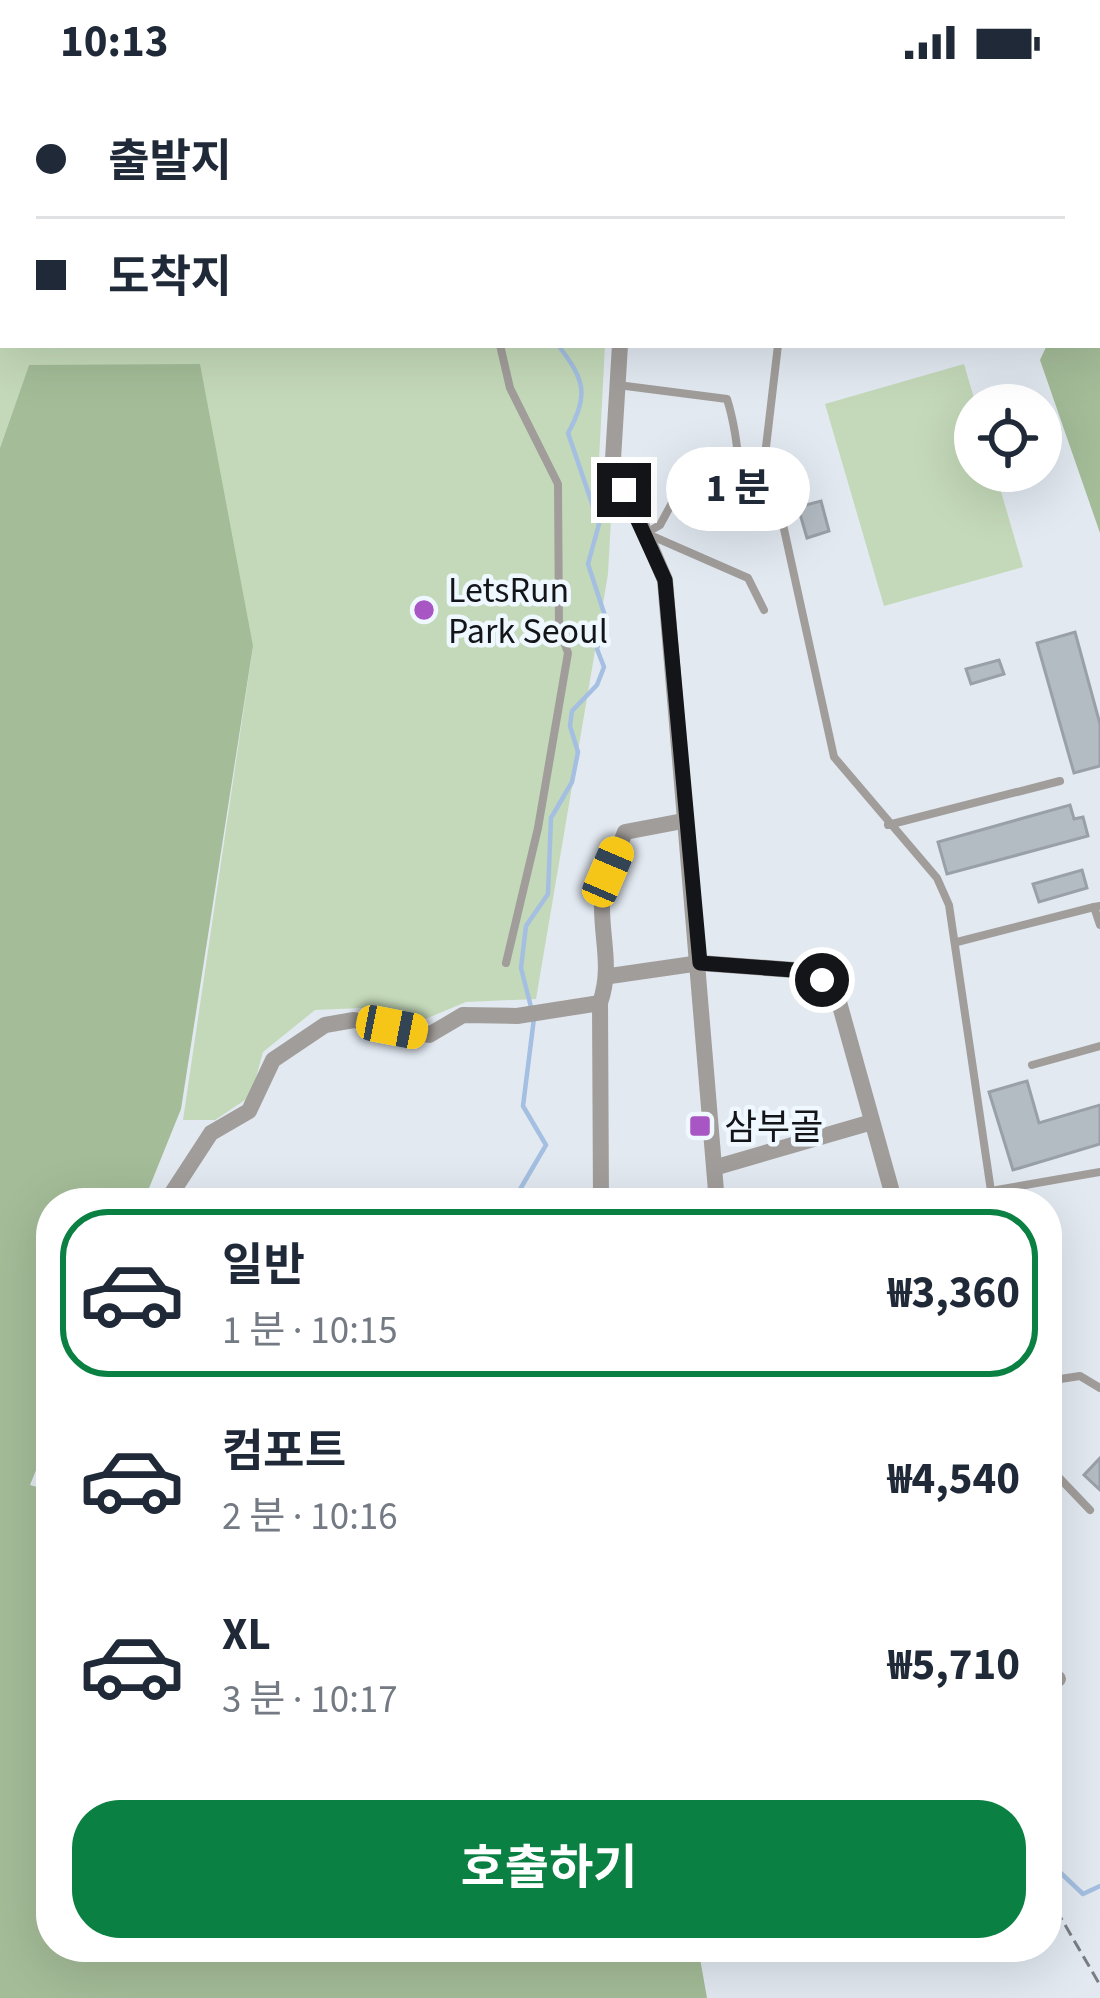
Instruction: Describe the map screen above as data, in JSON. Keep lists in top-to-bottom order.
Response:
{
  "places": {
    "other": ["LetsRun Park Seoul"],
    "transit": ["삼부골"]
  },
  "page": {
    "status": "10:13",
    "banner": ["출발지", "도착지"],
    "bubble": "1 분",
    "list": [
      {
        "name": "일반",
        "note": "1 분 · 10:15",
        "value": "₩3,360"
      },
      {
        "name": "컴포트",
        "note": "2 분 · 10:16",
        "value": "₩4,540"
      },
      {
        "name": "XL",
        "note": "3 분 · 10:17",
        "value": "₩5,710"
      }
    ],
    "buttons": "호출하기"
  }
}
